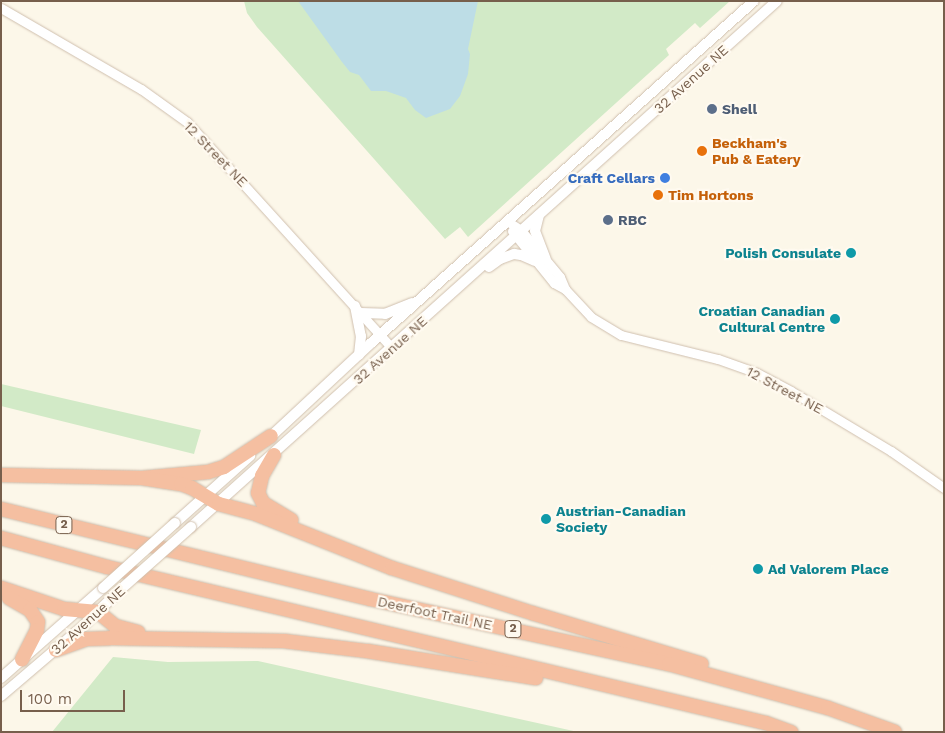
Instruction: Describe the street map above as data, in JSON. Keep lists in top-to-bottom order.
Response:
{
  "streets": {
    "highway": ["2", "Deerfoot Trail NE"],
    "main road": ["32 Avenue NE"],
    "street": ["12 Street NE"]
  },
  "crossings": [
    ["32 Avenue NE", "12 Street NE"]
  ],
  "places": [
    "Shell",
    "Beckham's Pub & Eatery",
    "Craft Cellars",
    "Tim Hortons",
    "RBC",
    "Polish Consulate",
    "Croatian Canadian Cultural Centre",
    "Austrian-Canadian Society",
    "Ad Valorem Place"
  ],
  "scale_bar": "100 m"
}
